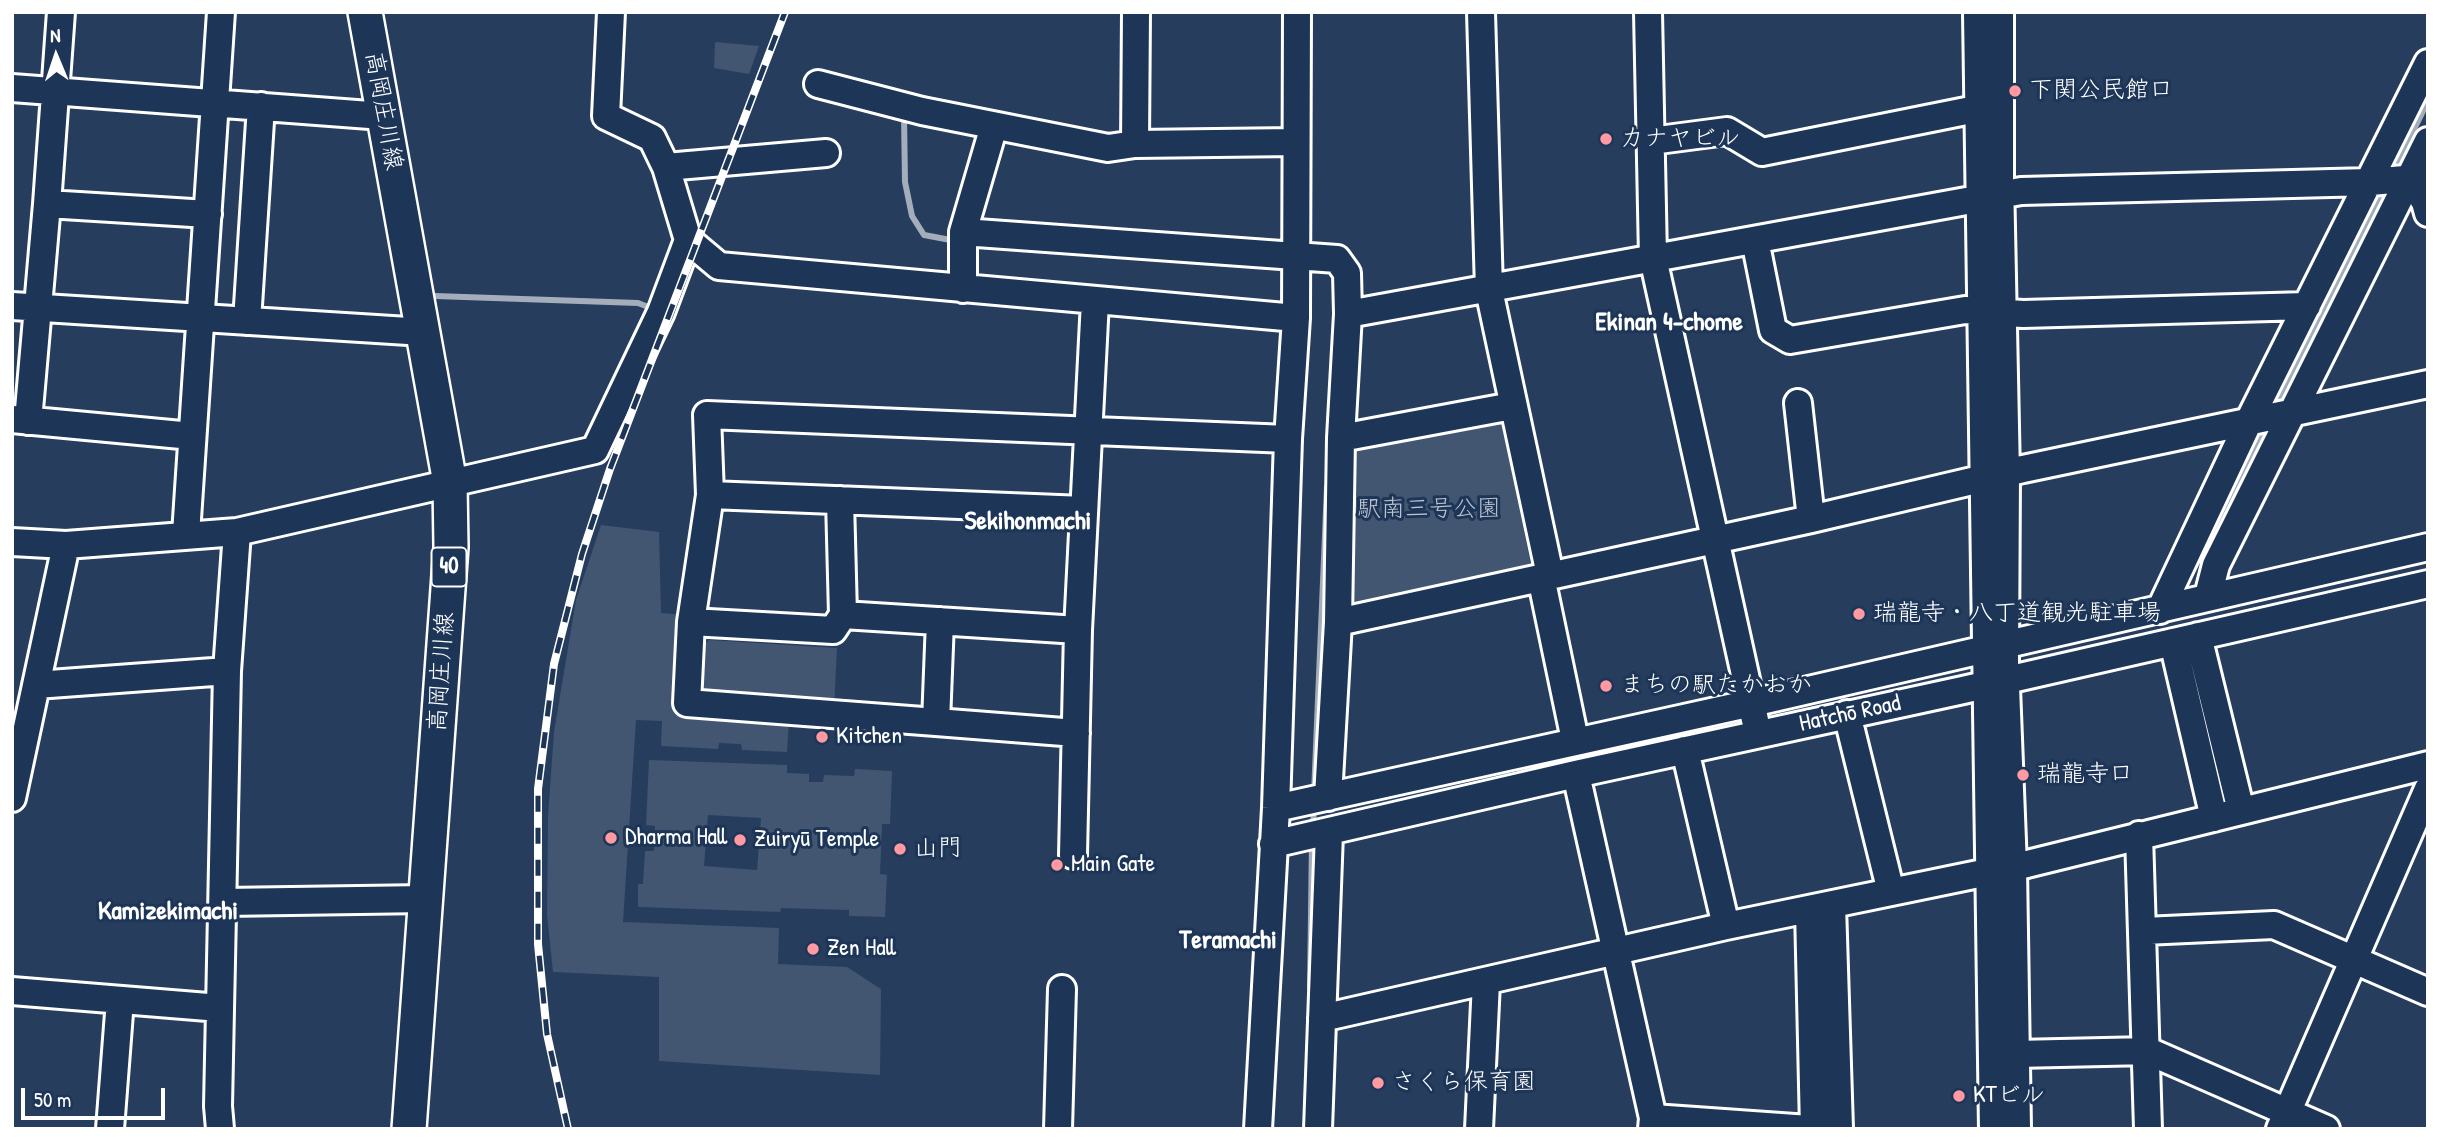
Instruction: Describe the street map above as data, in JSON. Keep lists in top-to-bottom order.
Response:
{
  "streets": {
    "main road": ["高岡庄川線", "40"],
    "street": ["Hatchō Road"]
  },
  "districts": [
    "Ekinan 4-chome",
    "Sekihonmachi",
    "Kamizekimachi",
    "Teramachi"
  ],
  "parks": ["駅南三号公園"],
  "places": [
    "下関公民館口",
    "カナヤビル",
    "瑞龍寺・八丁道観光駐車場",
    "まちの駅たかおか",
    "Kitchen",
    "瑞龍寺口",
    "Dharma Hall",
    "Zuiryū Temple",
    "山門",
    "Main Gate",
    "Zen Hall",
    "さくら保育園",
    "KTビル"
  ],
  "scale_bar": "50 m",
  "north": "top"
}
